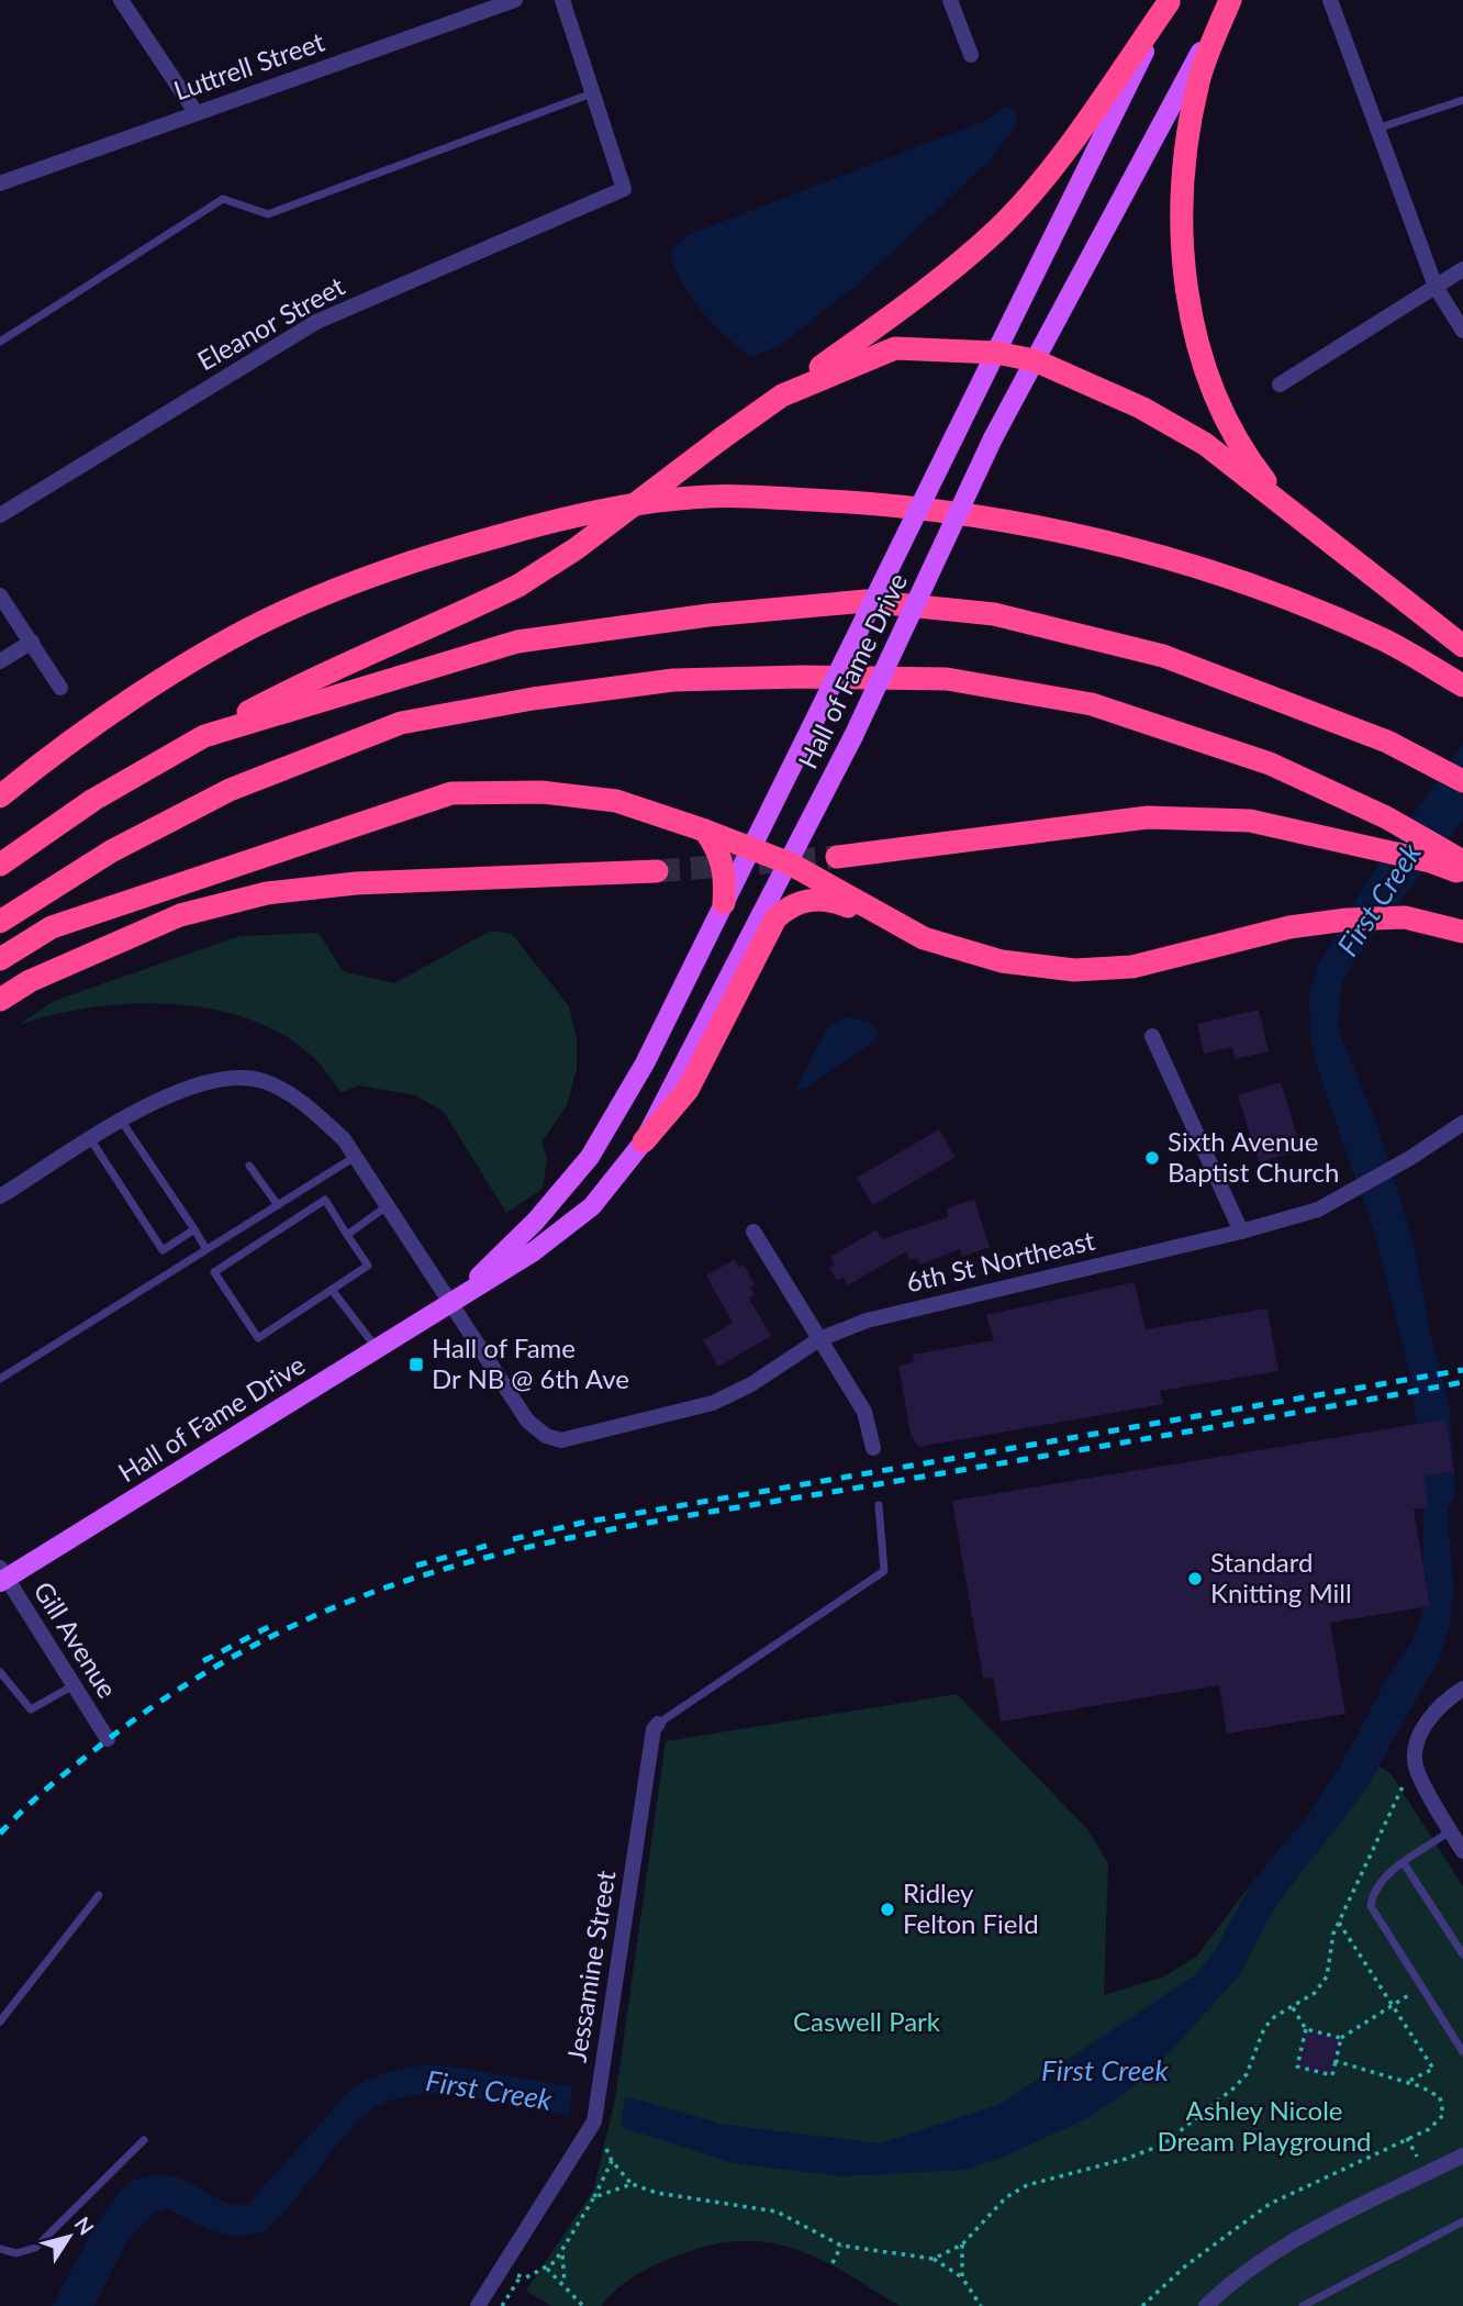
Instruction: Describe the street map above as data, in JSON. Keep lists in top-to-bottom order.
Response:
{
  "streets": {
    "main road": ["Hall of Fame Drive"],
    "street": [
      "Luttrell Street",
      "Eleanor Street",
      "6th St Northeast",
      "Gill Avenue",
      "Jessamine Street"
    ]
  },
  "crossings": [
    ["Hall of Fame Drive", "6th St Northeast"],
    ["Hall of Fame Drive", "Gill Avenue"]
  ],
  "water": ["First Creek"],
  "parks": ["Caswell Park", "Ashley Nicole Dream Playground"],
  "places": {
    "other": ["Sixth Avenue Baptist Church", "Standard Knitting Mill", "Ridley Felton Field"],
    "transit": ["Hall of Fame Dr NB @ 6th Ave"]
  },
  "north": "top right"
}
